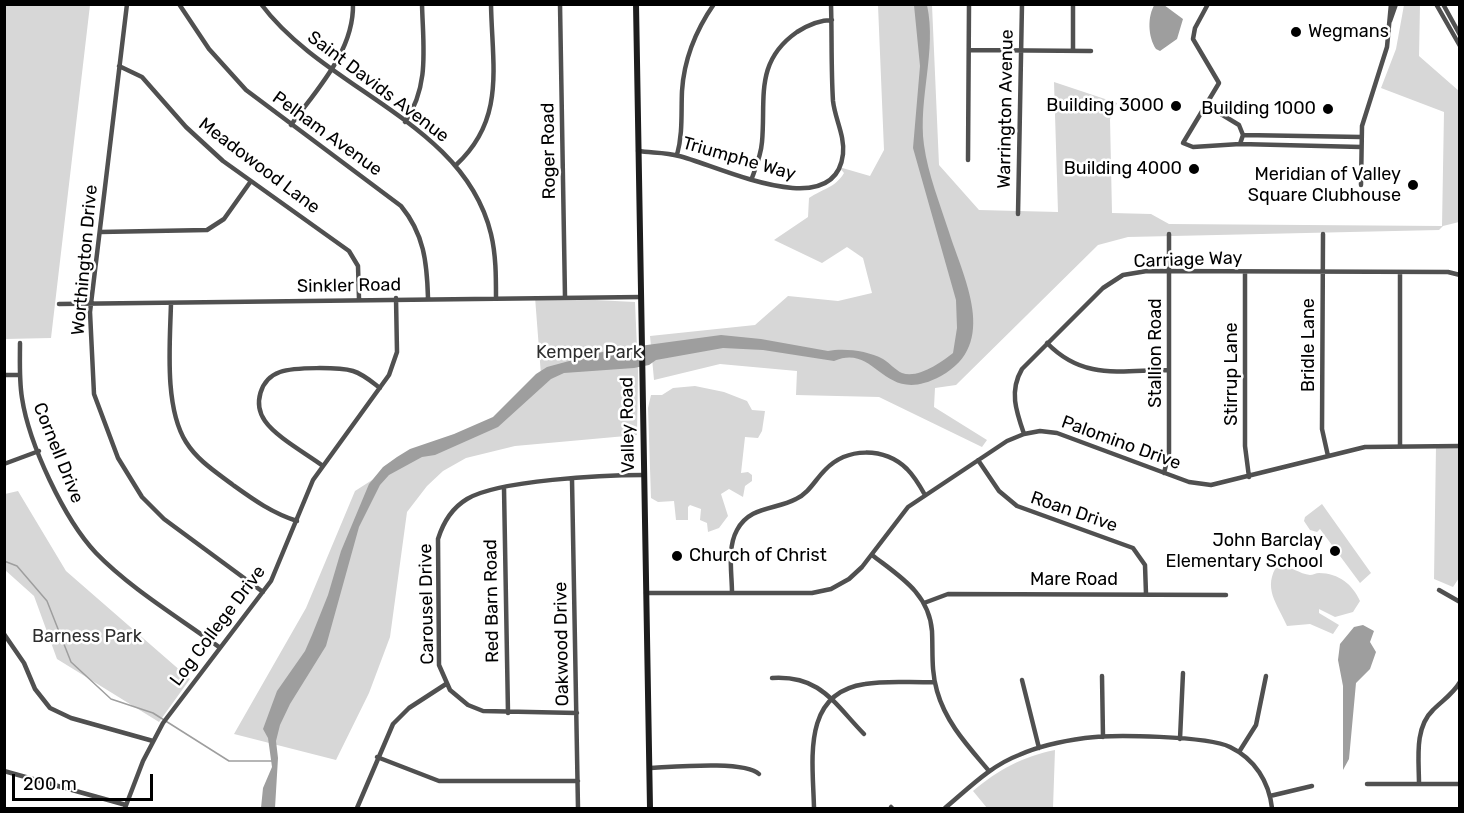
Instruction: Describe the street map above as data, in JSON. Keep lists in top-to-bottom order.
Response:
{
  "streets": {
    "street": [
      "Saint Davids Avenue",
      "Warrington Avenue",
      "Pelham Avenue",
      "Roger Road",
      "Triumphe Way",
      "Meadowood Lane",
      "Worthington Drive",
      "Carriage Way",
      "Sinkler Road",
      "Bridle Lane",
      "Stallion Road",
      "Stirrup Lane",
      "Valley Road",
      "Palomino Drive",
      "Cornell Drive",
      "Roan Drive",
      "Mare Road",
      "Red Barn Road",
      "Carousel Drive",
      "Log College Drive",
      "Oakwood Drive"
    ]
  },
  "crossings": [
    ["Saint Davids Avenue", "Sinkler Road"],
    ["Pelham Avenue", "Sinkler Road"],
    ["Roger Road", "Sinkler Road"],
    ["Triumphe Way", "Valley Road"],
    ["Meadowood Lane", "Worthington Drive"],
    ["Meadowood Lane", "Sinkler Road"],
    ["Worthington Drive", "Sinkler Road"],
    ["Worthington Drive", "Log College Drive"],
    ["Carriage Way", "Bridle Lane"],
    ["Carriage Way", "Stallion Road"],
    ["Carriage Way", "Stirrup Lane"],
    ["Carriage Way", "Palomino Drive"],
    ["Sinkler Road", "Valley Road"],
    ["Sinkler Road", "Log College Drive"],
    ["Bridle Lane", "Palomino Drive"],
    ["Stallion Road", "Palomino Drive"],
    ["Stirrup Lane", "Palomino Drive"],
    ["Valley Road", "Palomino Drive"],
    ["Valley Road", "Carousel Drive"],
    ["Palomino Drive", "Roan Drive"],
    ["Cornell Drive", "Log College Drive"],
    ["Roan Drive", "Mare Road"],
    ["Red Barn Road", "Carousel Drive"],
    ["Carousel Drive", "Oakwood Drive"]
  ],
  "parks": ["Kemper Park", "Barness Park"],
  "places": [
    "Wegmans",
    "Building 3000",
    "Building 1000",
    "Building 4000",
    "Meridian of Valley Square Clubhouse",
    "John Barclay Elementary School",
    "Church of Christ"
  ],
  "scale_bar": "200 m"
}
